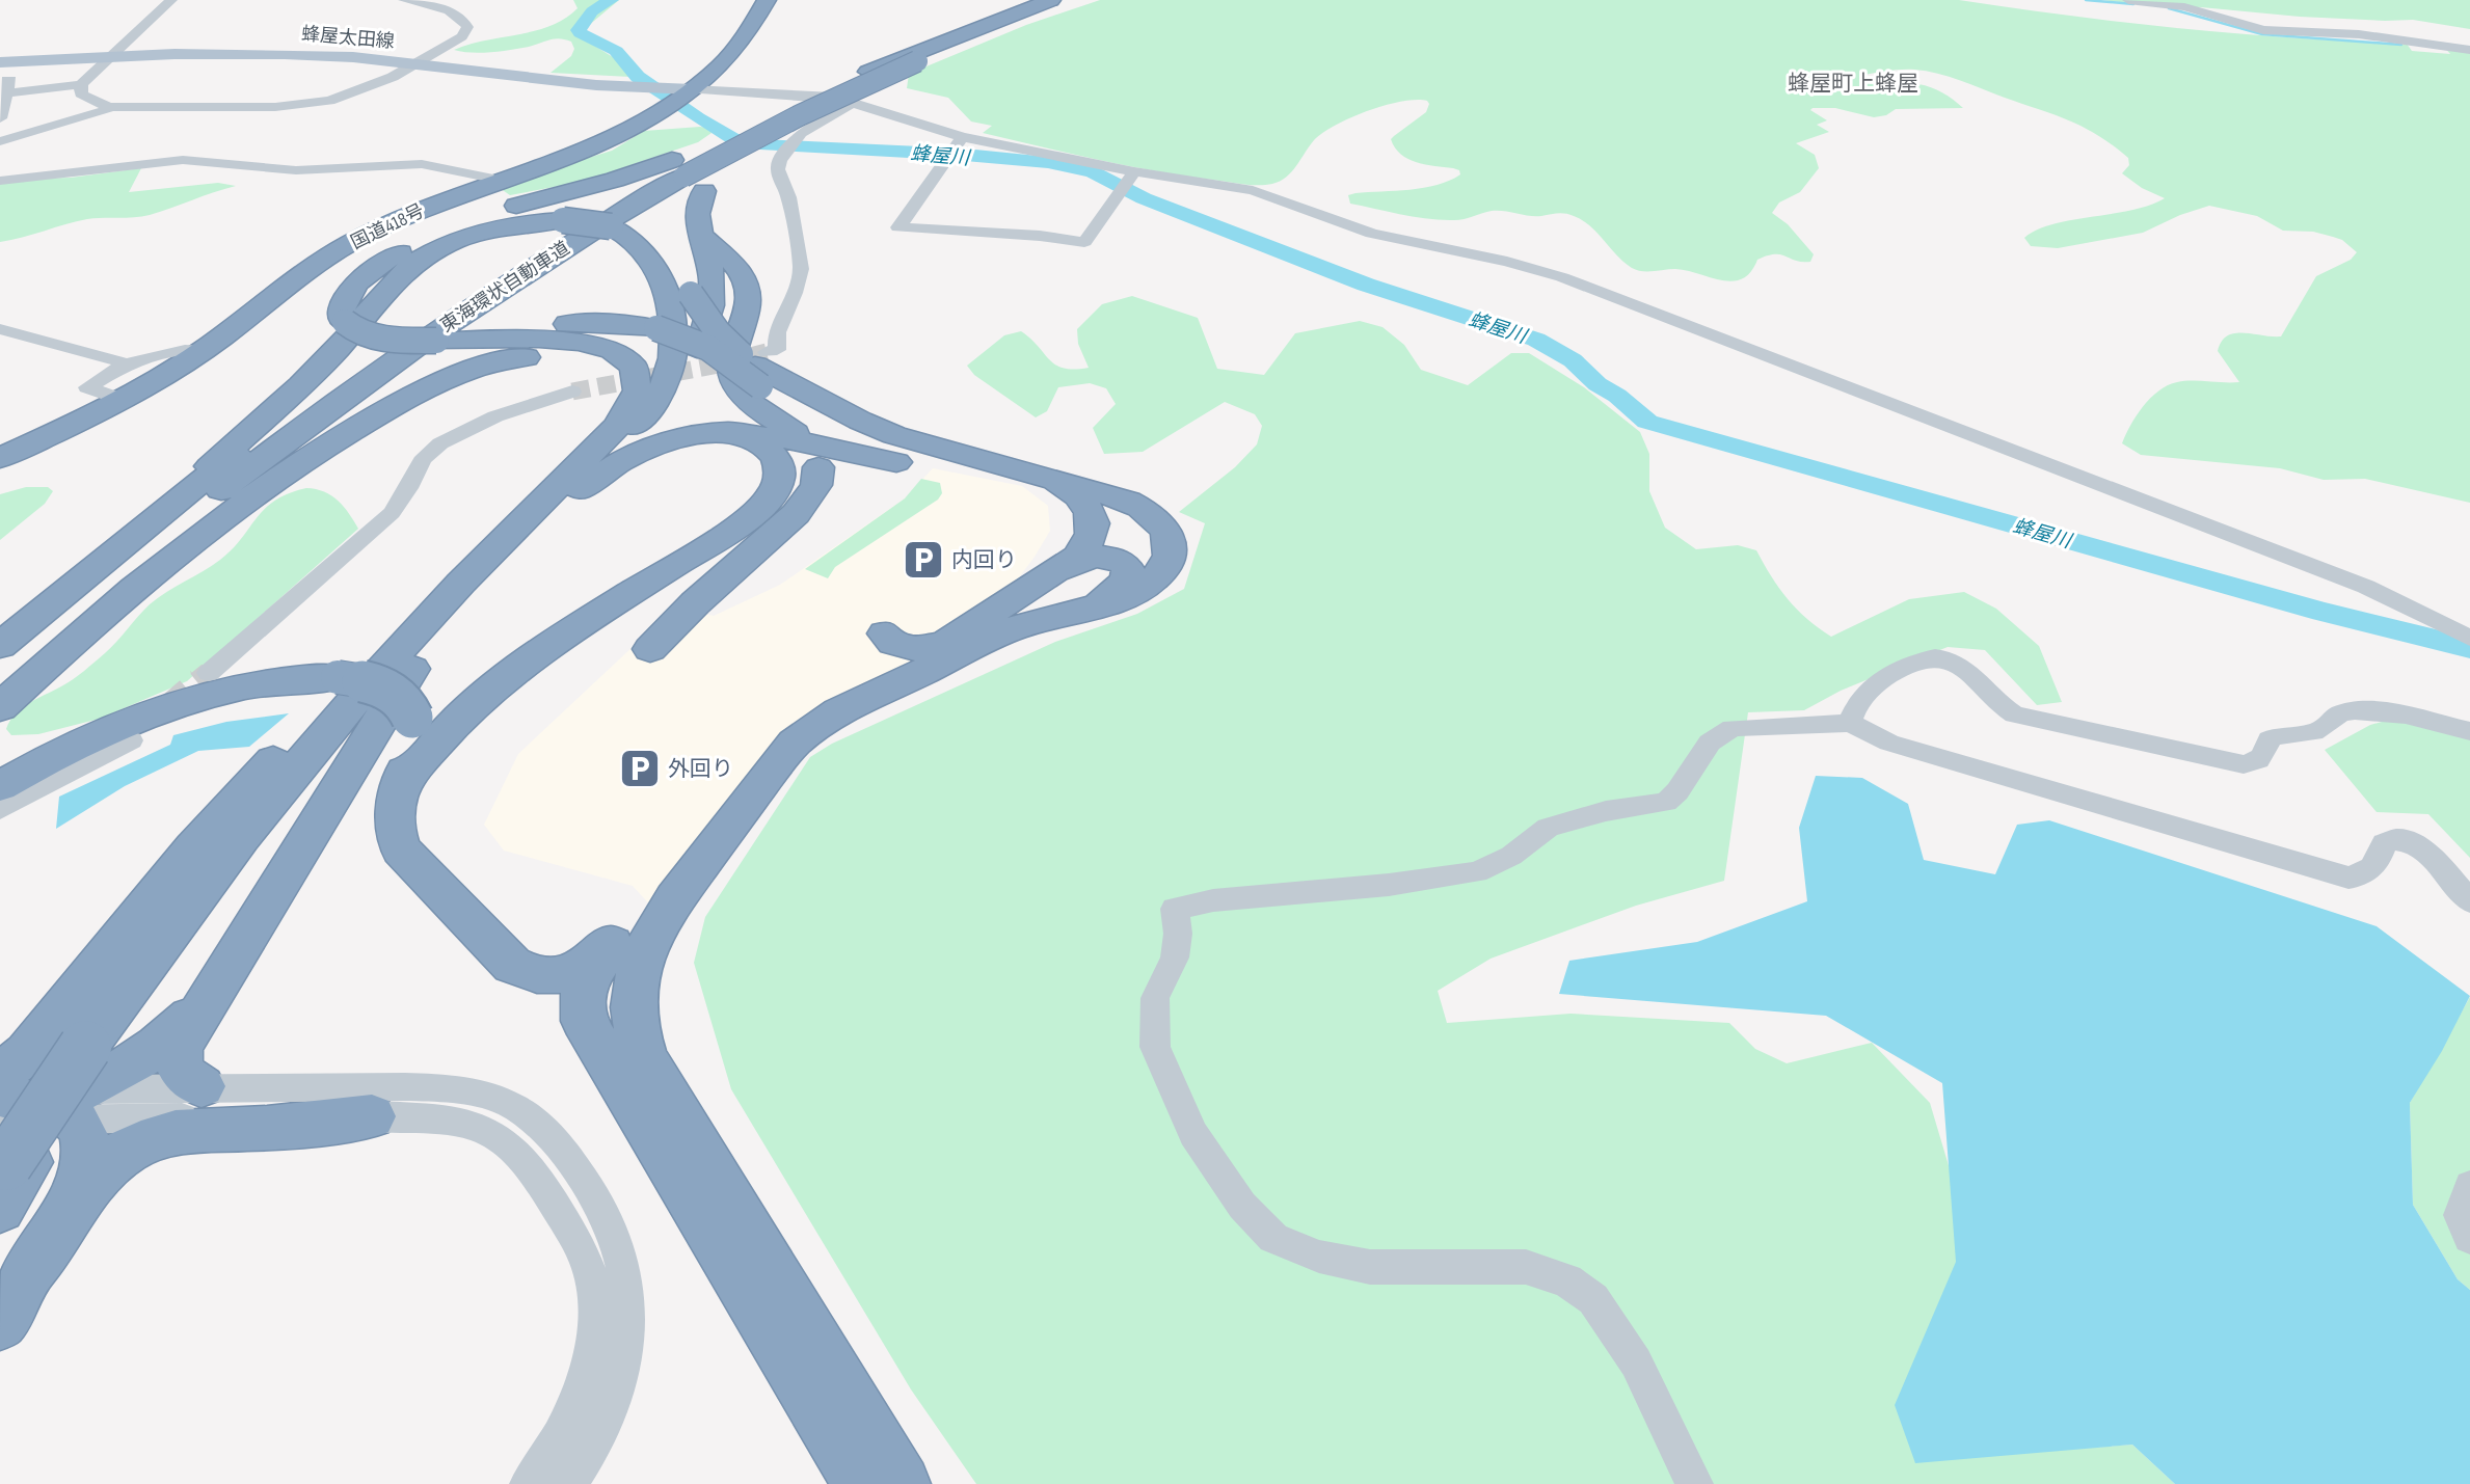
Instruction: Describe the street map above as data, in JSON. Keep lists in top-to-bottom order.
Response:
{
  "streets": {
    "highway": ["国道418号", "東海環状自動車道"],
    "main road": ["蜂屋太田線"]
  },
  "crossings": [
    ["蜂屋太田線", "国道418号"]
  ],
  "districts": ["蜂屋町上蜂屋"],
  "water": ["蜂屋川"],
  "places": {
    "parking": ["内回り", "外回り"]
  }
}
